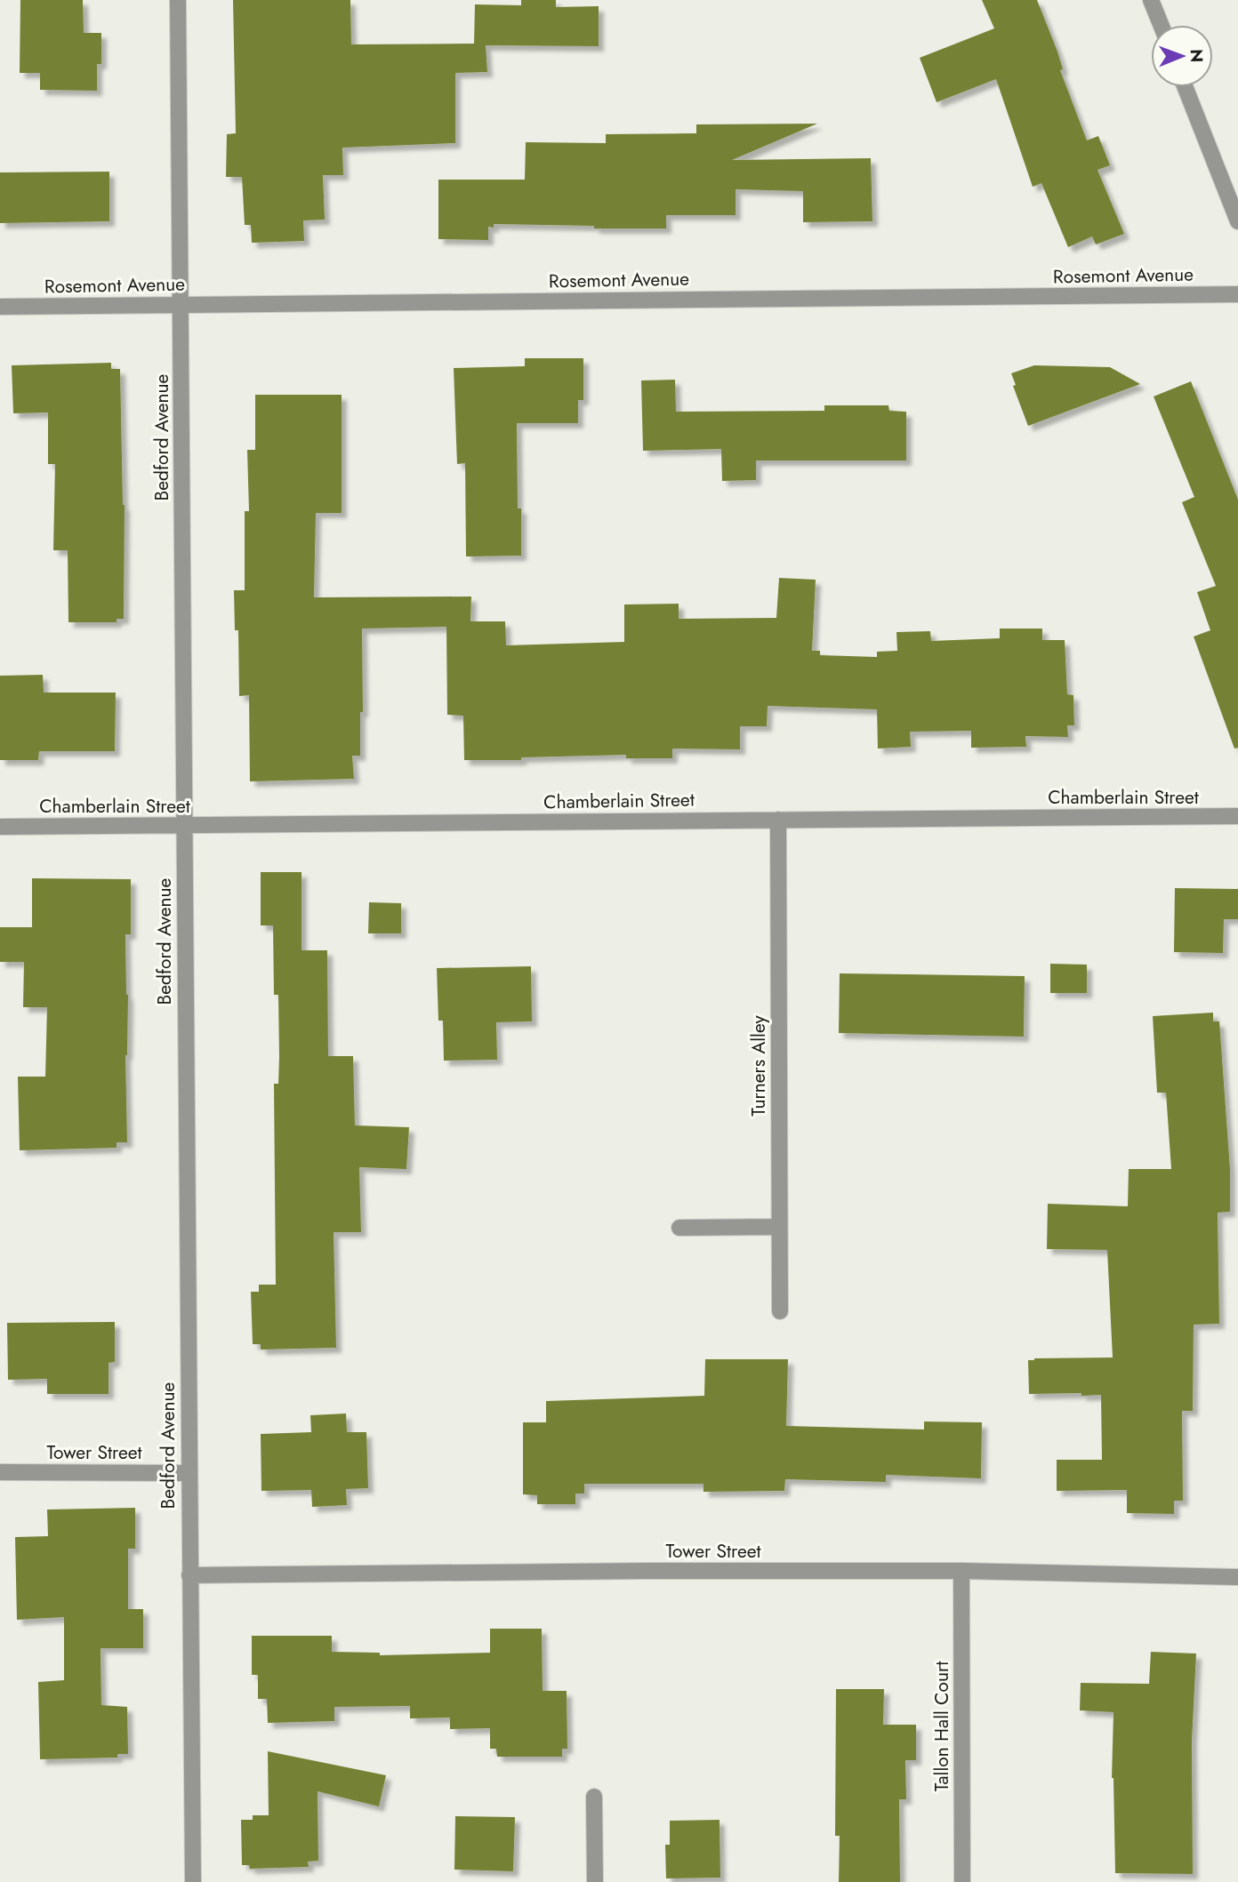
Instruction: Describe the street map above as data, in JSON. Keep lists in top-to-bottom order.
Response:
{
  "streets": {
    "street": [
      "Rosemont Avenue",
      "Bedford Avenue",
      "Chamberlain Street",
      "Turners Alley",
      "Tower Street",
      "Tallon Hall Court"
    ]
  },
  "crossings": [
    ["Rosemont Avenue", "Bedford Avenue"],
    ["Bedford Avenue", "Chamberlain Street"],
    ["Bedford Avenue", "Tower Street"],
    ["Chamberlain Street", "Turners Alley"],
    ["Tower Street", "Tallon Hall Court"]
  ],
  "north": "right"
}
